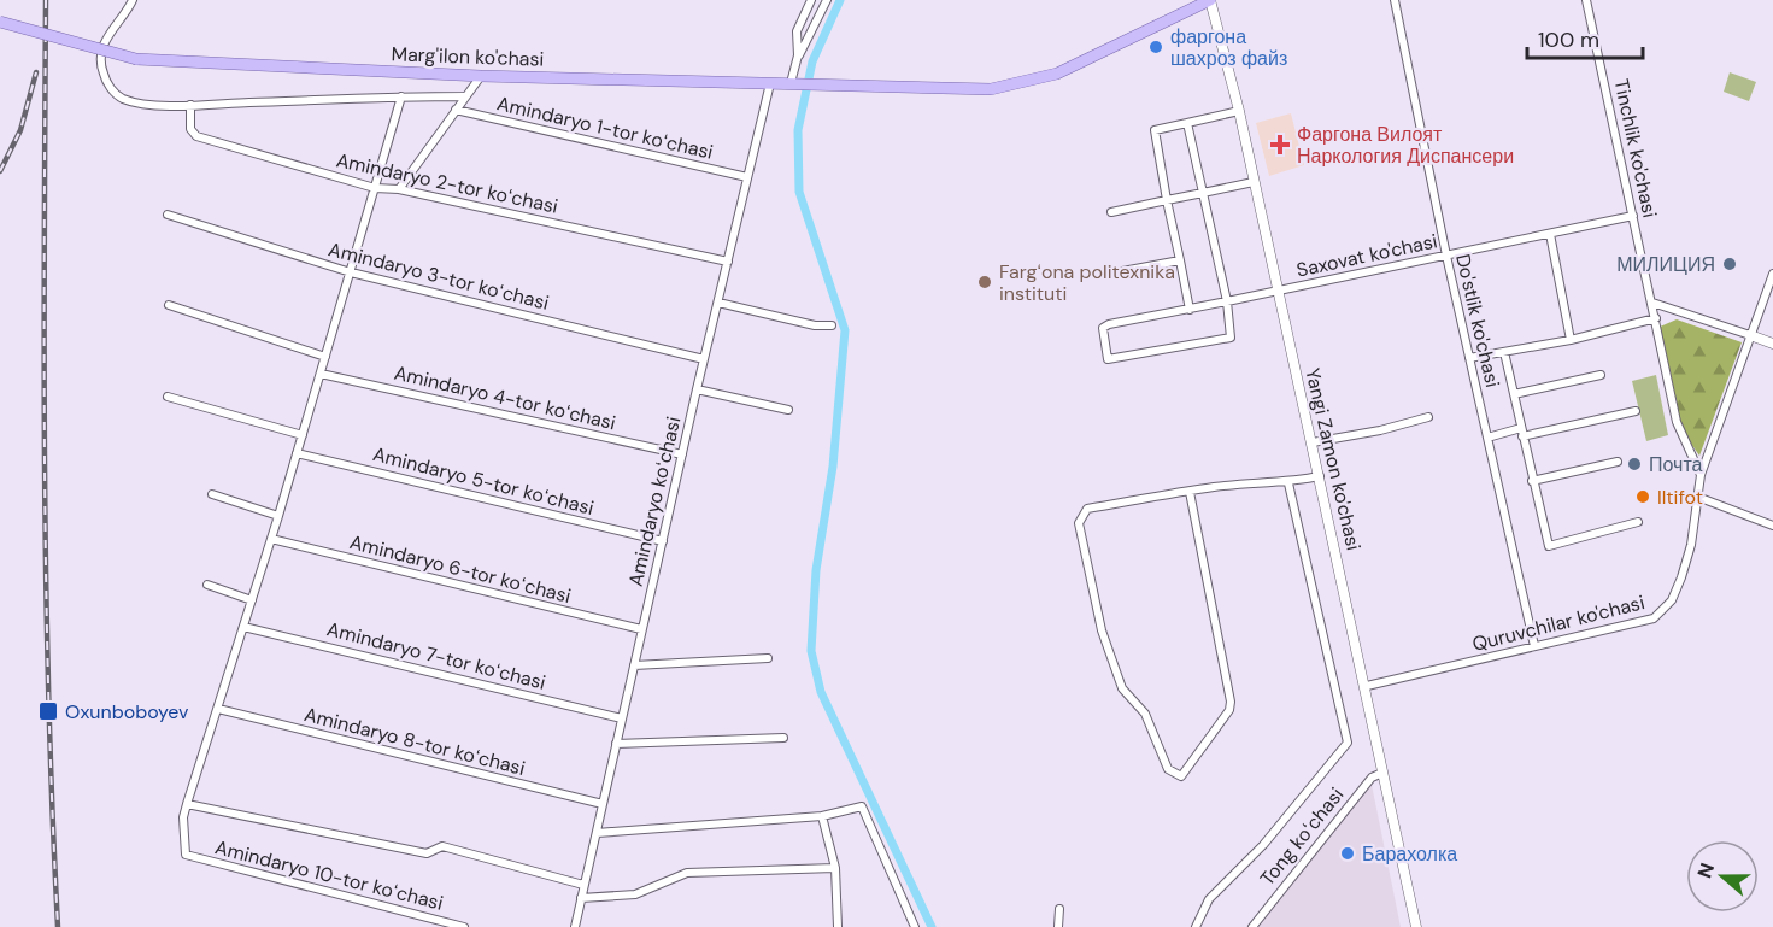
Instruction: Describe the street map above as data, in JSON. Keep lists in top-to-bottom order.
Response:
{
  "streets": {
    "main road": ["Marg'ilon ko'chasi"],
    "street": [
      "Amindaryo 1-tor koʻchasi",
      "Tinchlik ko'chasi",
      "Amindaryo 2-tor koʻchasi",
      "Saxovat ko'chasi",
      "Amindaryo 3-tor koʻchasi",
      "Do'stlik ko'chasi",
      "Amindaryo 4-tor koʻchasi",
      "Yangi Zamon ko'chasi",
      "Amindaryo 5-tor koʻchasi",
      "Amindaryo koʻchasi",
      "Amindaryo 6-tor koʻchasi",
      "Quruvchilar ko'chasi",
      "Amindaryo 7-tor koʻchasi",
      "Amindaryo 8-tor koʻchasi",
      "Tong koʻchasi",
      "Amindaryo 10-tor koʻchasi"
    ]
  },
  "crossings": [
    ["Marg'ilon ko'chasi", "Yangi Zamon ko'chasi"],
    ["Marg'ilon ko'chasi", "Amindaryo koʻchasi"],
    ["Amindaryo 1-tor koʻchasi", "Amindaryo koʻchasi"],
    ["Tinchlik ko'chasi", "Saxovat ko'chasi"],
    ["Tinchlik ko'chasi", "Quruvchilar ko'chasi"],
    ["Amindaryo 2-tor koʻchasi", "Amindaryo koʻchasi"],
    ["Saxovat ko'chasi", "Do'stlik ko'chasi"],
    ["Saxovat ko'chasi", "Yangi Zamon ko'chasi"],
    ["Amindaryo 3-tor koʻchasi", "Amindaryo koʻchasi"],
    ["Do'stlik ko'chasi", "Quruvchilar ko'chasi"],
    ["Amindaryo 4-tor koʻchasi", "Amindaryo koʻchasi"],
    ["Yangi Zamon ko'chasi", "Quruvchilar ko'chasi"],
    ["Yangi Zamon ko'chasi", "Tong koʻchasi"],
    ["Amindaryo 5-tor koʻchasi", "Amindaryo koʻchasi"],
    ["Amindaryo koʻchasi", "Amindaryo 6-tor koʻchasi"],
    ["Amindaryo koʻchasi", "Amindaryo 7-tor koʻchasi"],
    ["Amindaryo koʻchasi", "Amindaryo 8-tor koʻchasi"]
  ],
  "places": {
    "other": [
      "фаргона шахроз файз",
      "МИЛИЦИЯ",
      "Fargʻona politexnika instituti",
      "Почта",
      "Iltifot",
      "Барахолка"
    ],
    "health": ["Фаргона Вилоят Наркология Диспансери"],
    "transit": ["Oxunboboyev"]
  },
  "scale_bar": "100 m",
  "north": "left"
}
